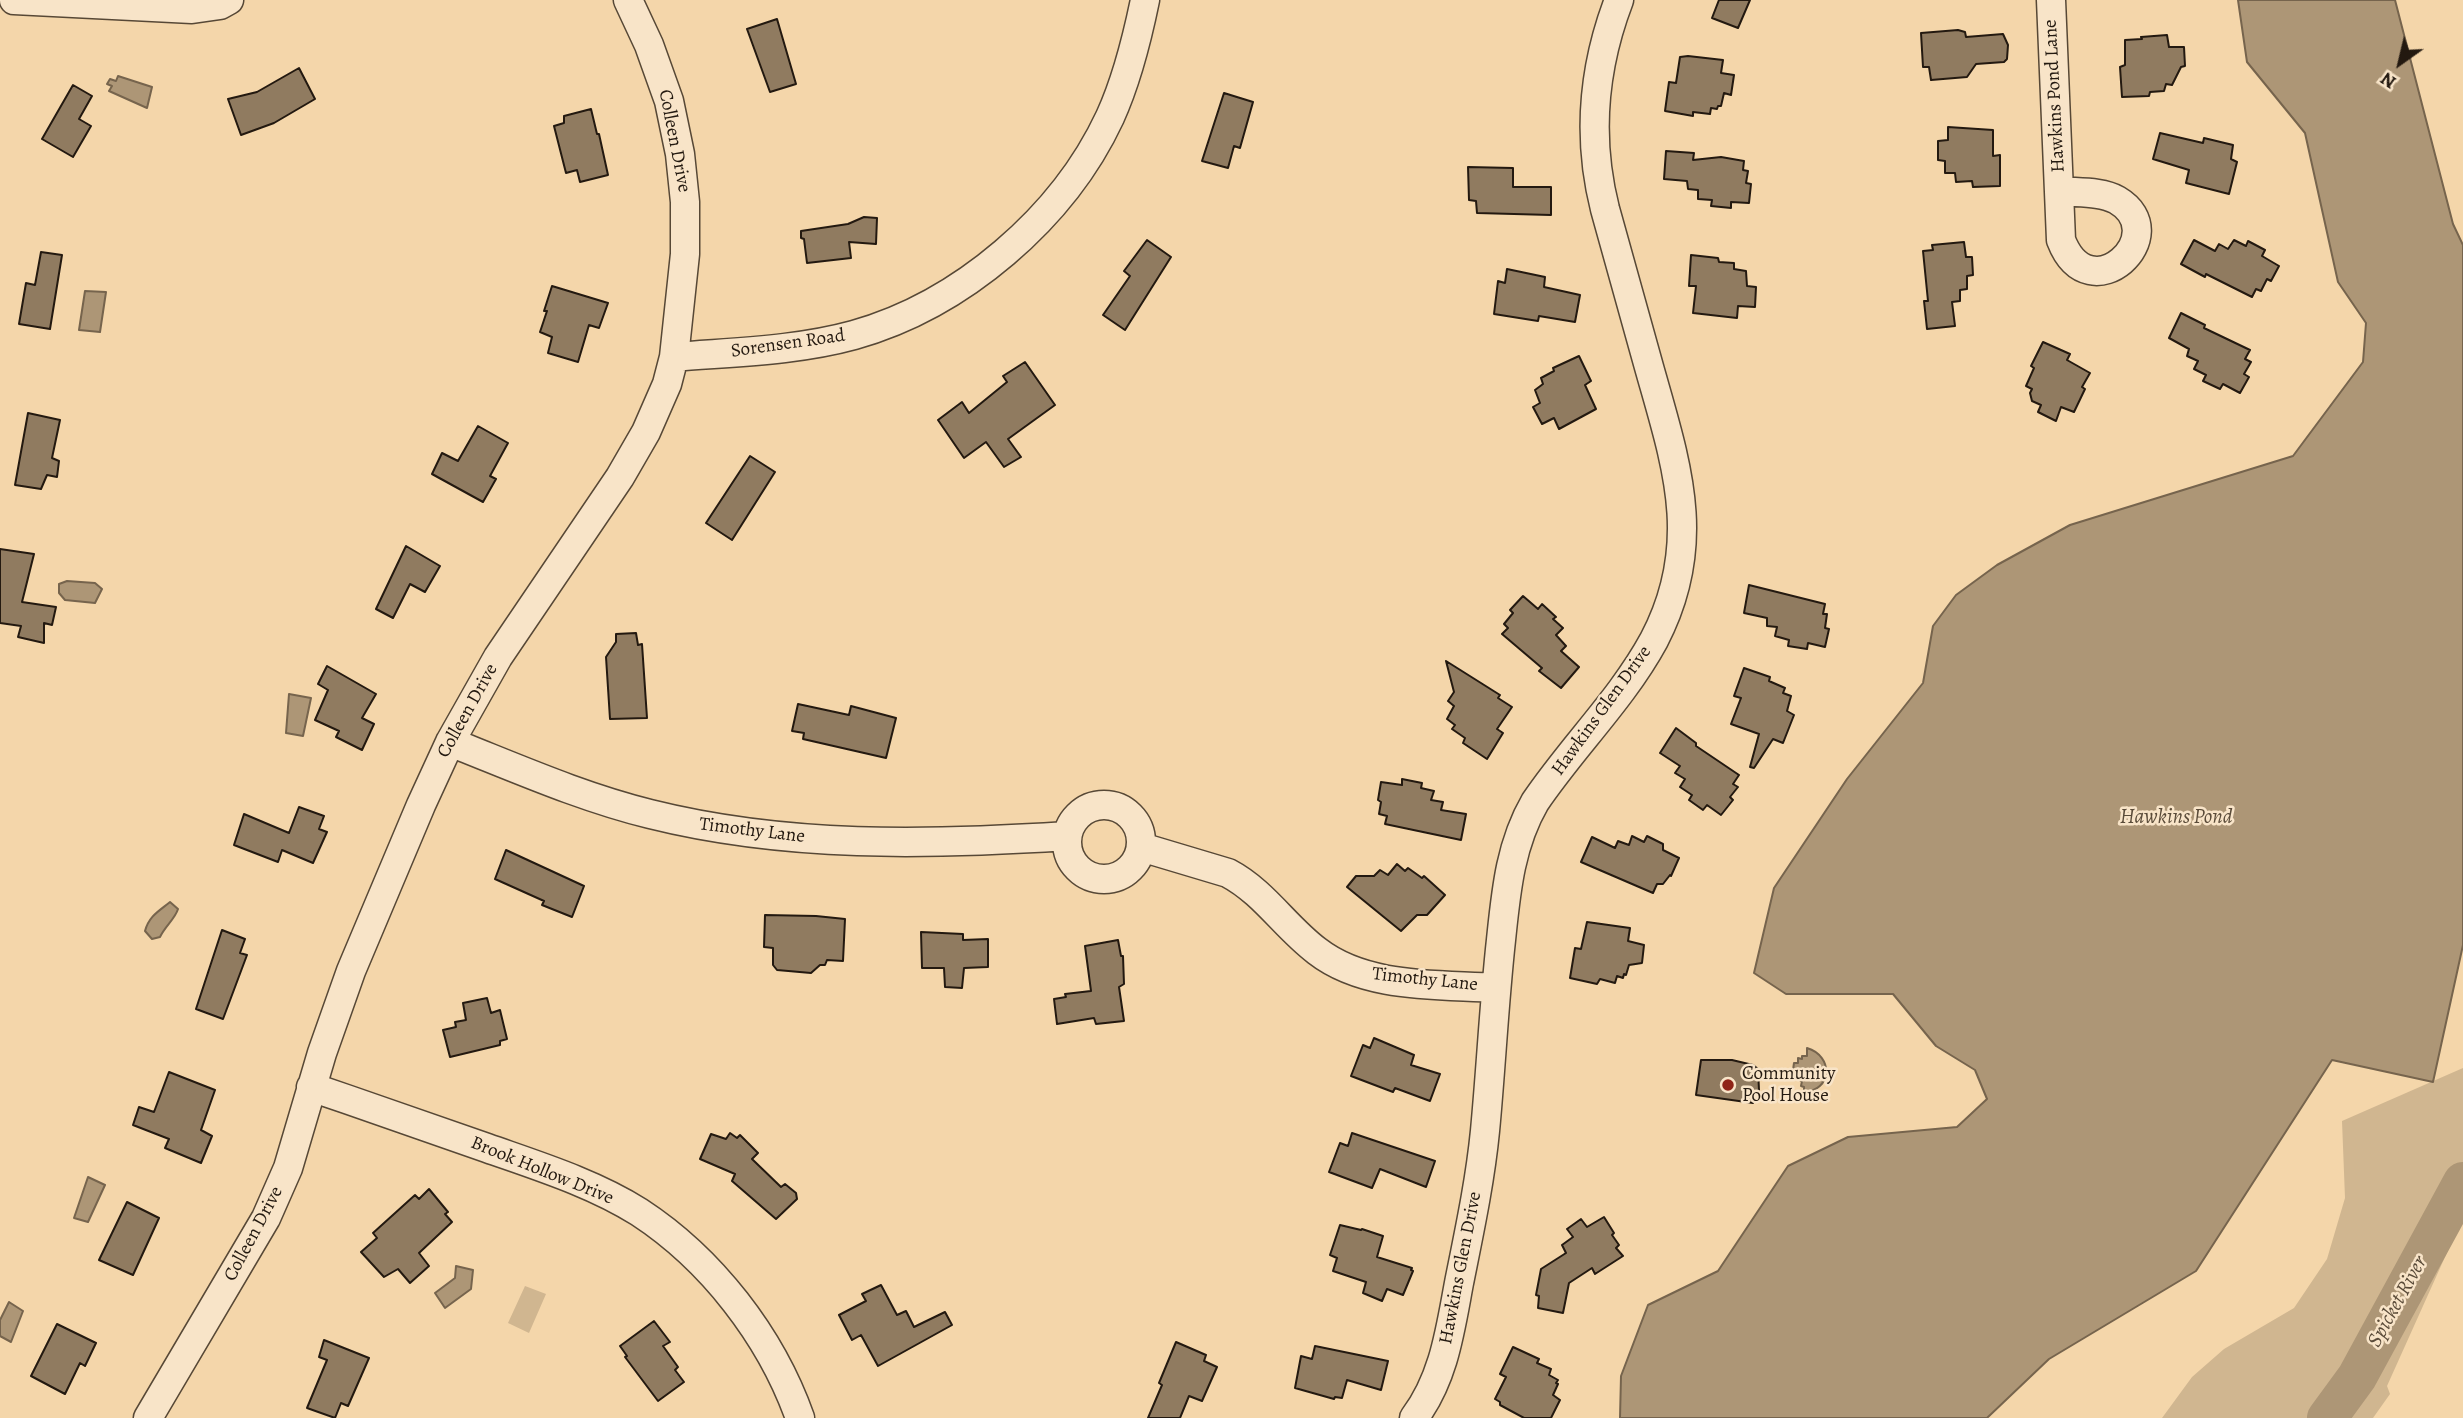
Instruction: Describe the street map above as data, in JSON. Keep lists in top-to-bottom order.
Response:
{
  "streets": {
    "street": [
      "Hawkins Pond Lane",
      "Colleen Drive",
      "Sorensen Road",
      "Hawkins Glen Drive",
      "Timothy Lane",
      "Brook Hollow Drive"
    ]
  },
  "crossings": [
    ["Colleen Drive", "Sorensen Road"],
    ["Colleen Drive", "Timothy Lane"],
    ["Colleen Drive", "Brook Hollow Drive"],
    ["Hawkins Glen Drive", "Timothy Lane"]
  ],
  "water": ["Hawkins Pond", "Spicket River"],
  "places": ["Community Pool House"],
  "north": "bottom left"
}
